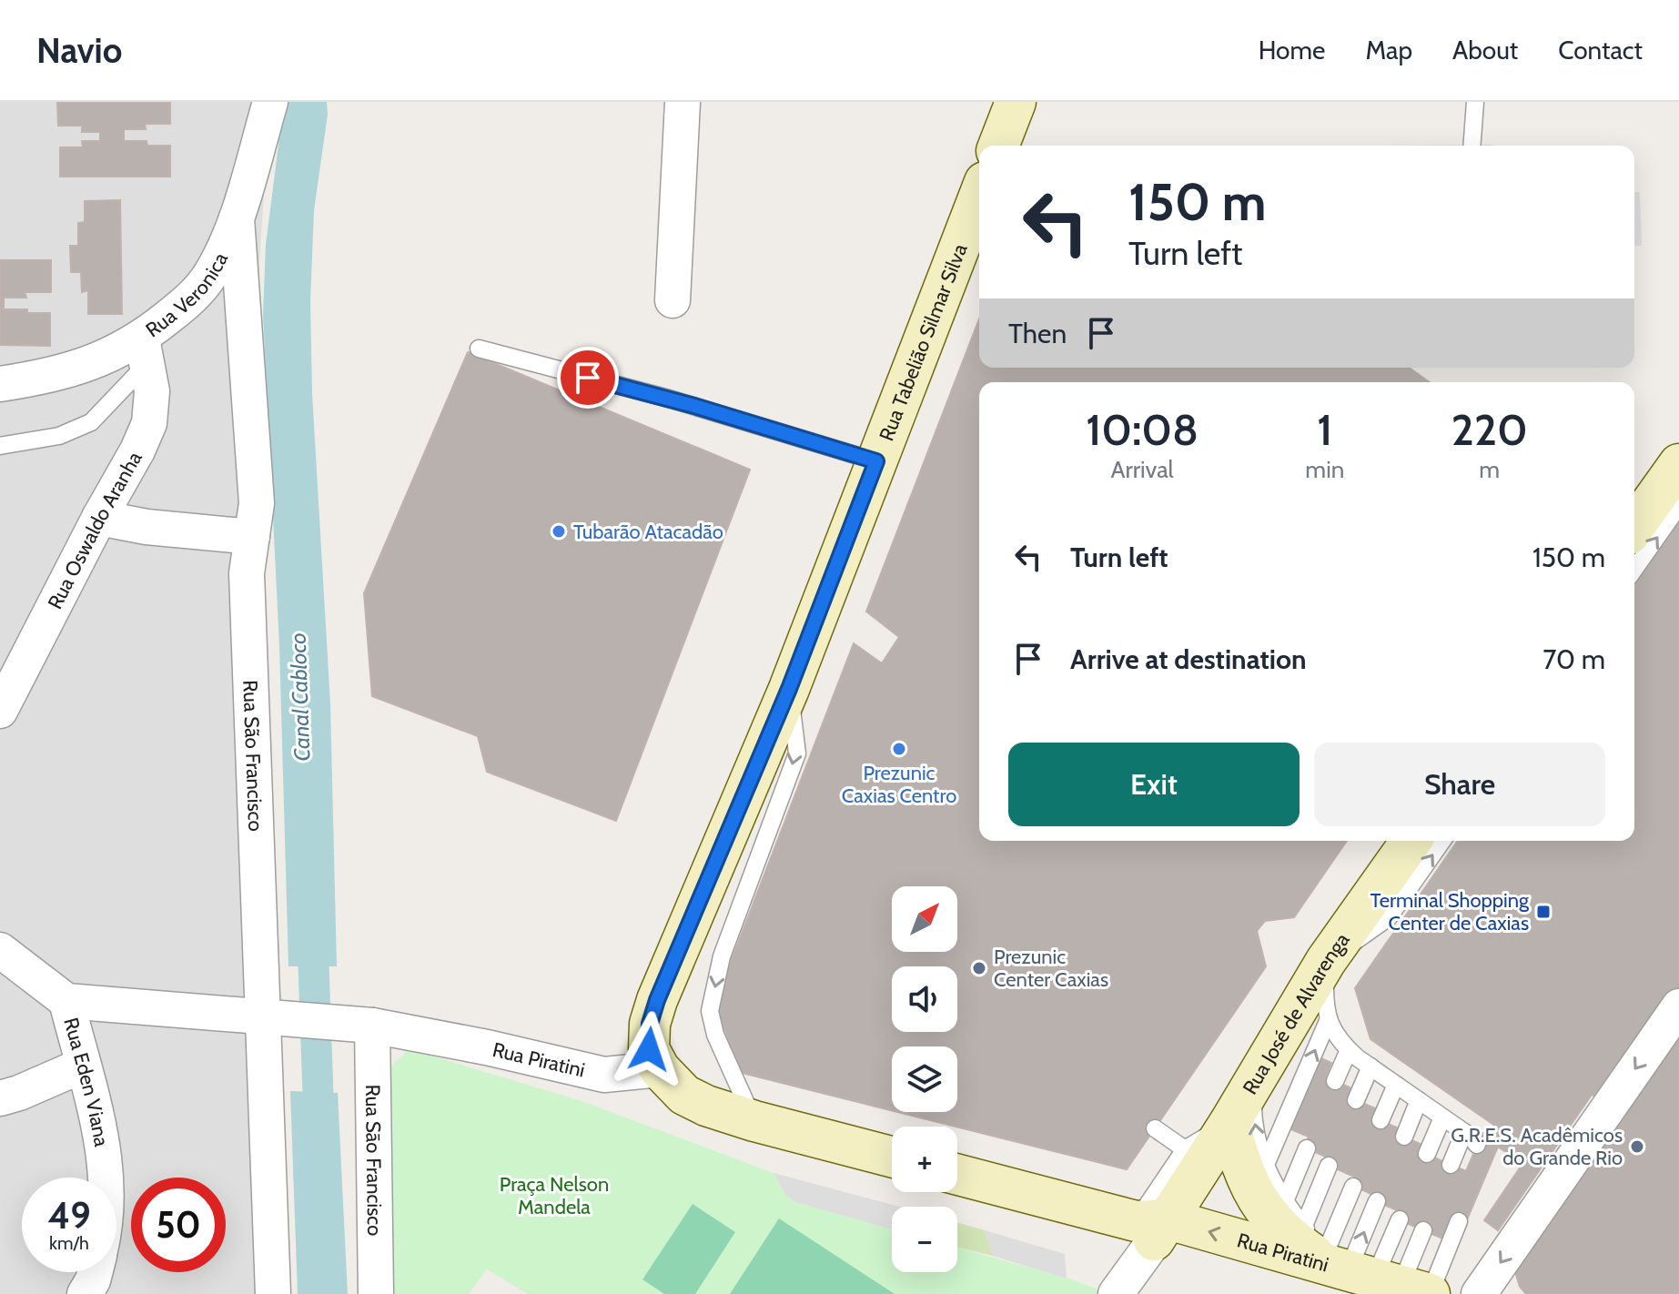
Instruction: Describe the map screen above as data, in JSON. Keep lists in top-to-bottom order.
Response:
{
  "streets": {
    "main road": ["Rua Tabelião Silmar Silva", "Rua José de Alvarenga", "Rua Piratini"],
    "street": [
      "Rua Veronica",
      "Rua Oswaldo Aranha",
      "Rua São Francisco",
      "Rua Eden Viana",
      "Rua Sāo Francisco"
    ]
  },
  "crossings": [
    ["Rua Veronica", "Rua Oswaldo Aranha"],
    ["Rua Veronica", "Rua São Francisco"],
    ["Rua Tabelião Silmar Silva", "Rua Piratini"],
    ["Rua São Francisco", "Rua Piratini"],
    ["Rua José de Alvarenga", "Rua Piratini"],
    ["Rua Piratini", "Rua Eden Viana"],
    ["Rua Piratini", "Rua Sāo Francisco"]
  ],
  "water": ["Canal Cabloco"],
  "parks": ["Praça Nelson Mandela"],
  "places": {
    "other": [
      "Tubarão Atacadão",
      "Prezunic Caxias Centro",
      "Prezunic Center Caxias",
      "G.R.E.S. Acadêmicos do Grande Rio"
    ],
    "transit": ["Terminal Shopping Center de Caxias"]
  },
  "north": "top right",
  "page": {
    "header": "Navio",
    "nav": [
      "Home",
      "Map",
      "About",
      "Contact"
    ],
    "turn": ["150 m", "Turn left"],
    "then": "Then",
    "eta": [
      "10:08",
      "Arrival",
      "1",
      "min",
      "220",
      "m"
    ],
    "list": [
      {
        "name": "Turn left",
        "value": "150 m"
      },
      {
        "name": "Arrive at destination",
        "value": "70 m"
      }
    ],
    "buttons": ["Exit", "Share"],
    "map_buttons": ["+", "−"],
    "speed": "49 km/h",
    "limit": "50"
  }
}
